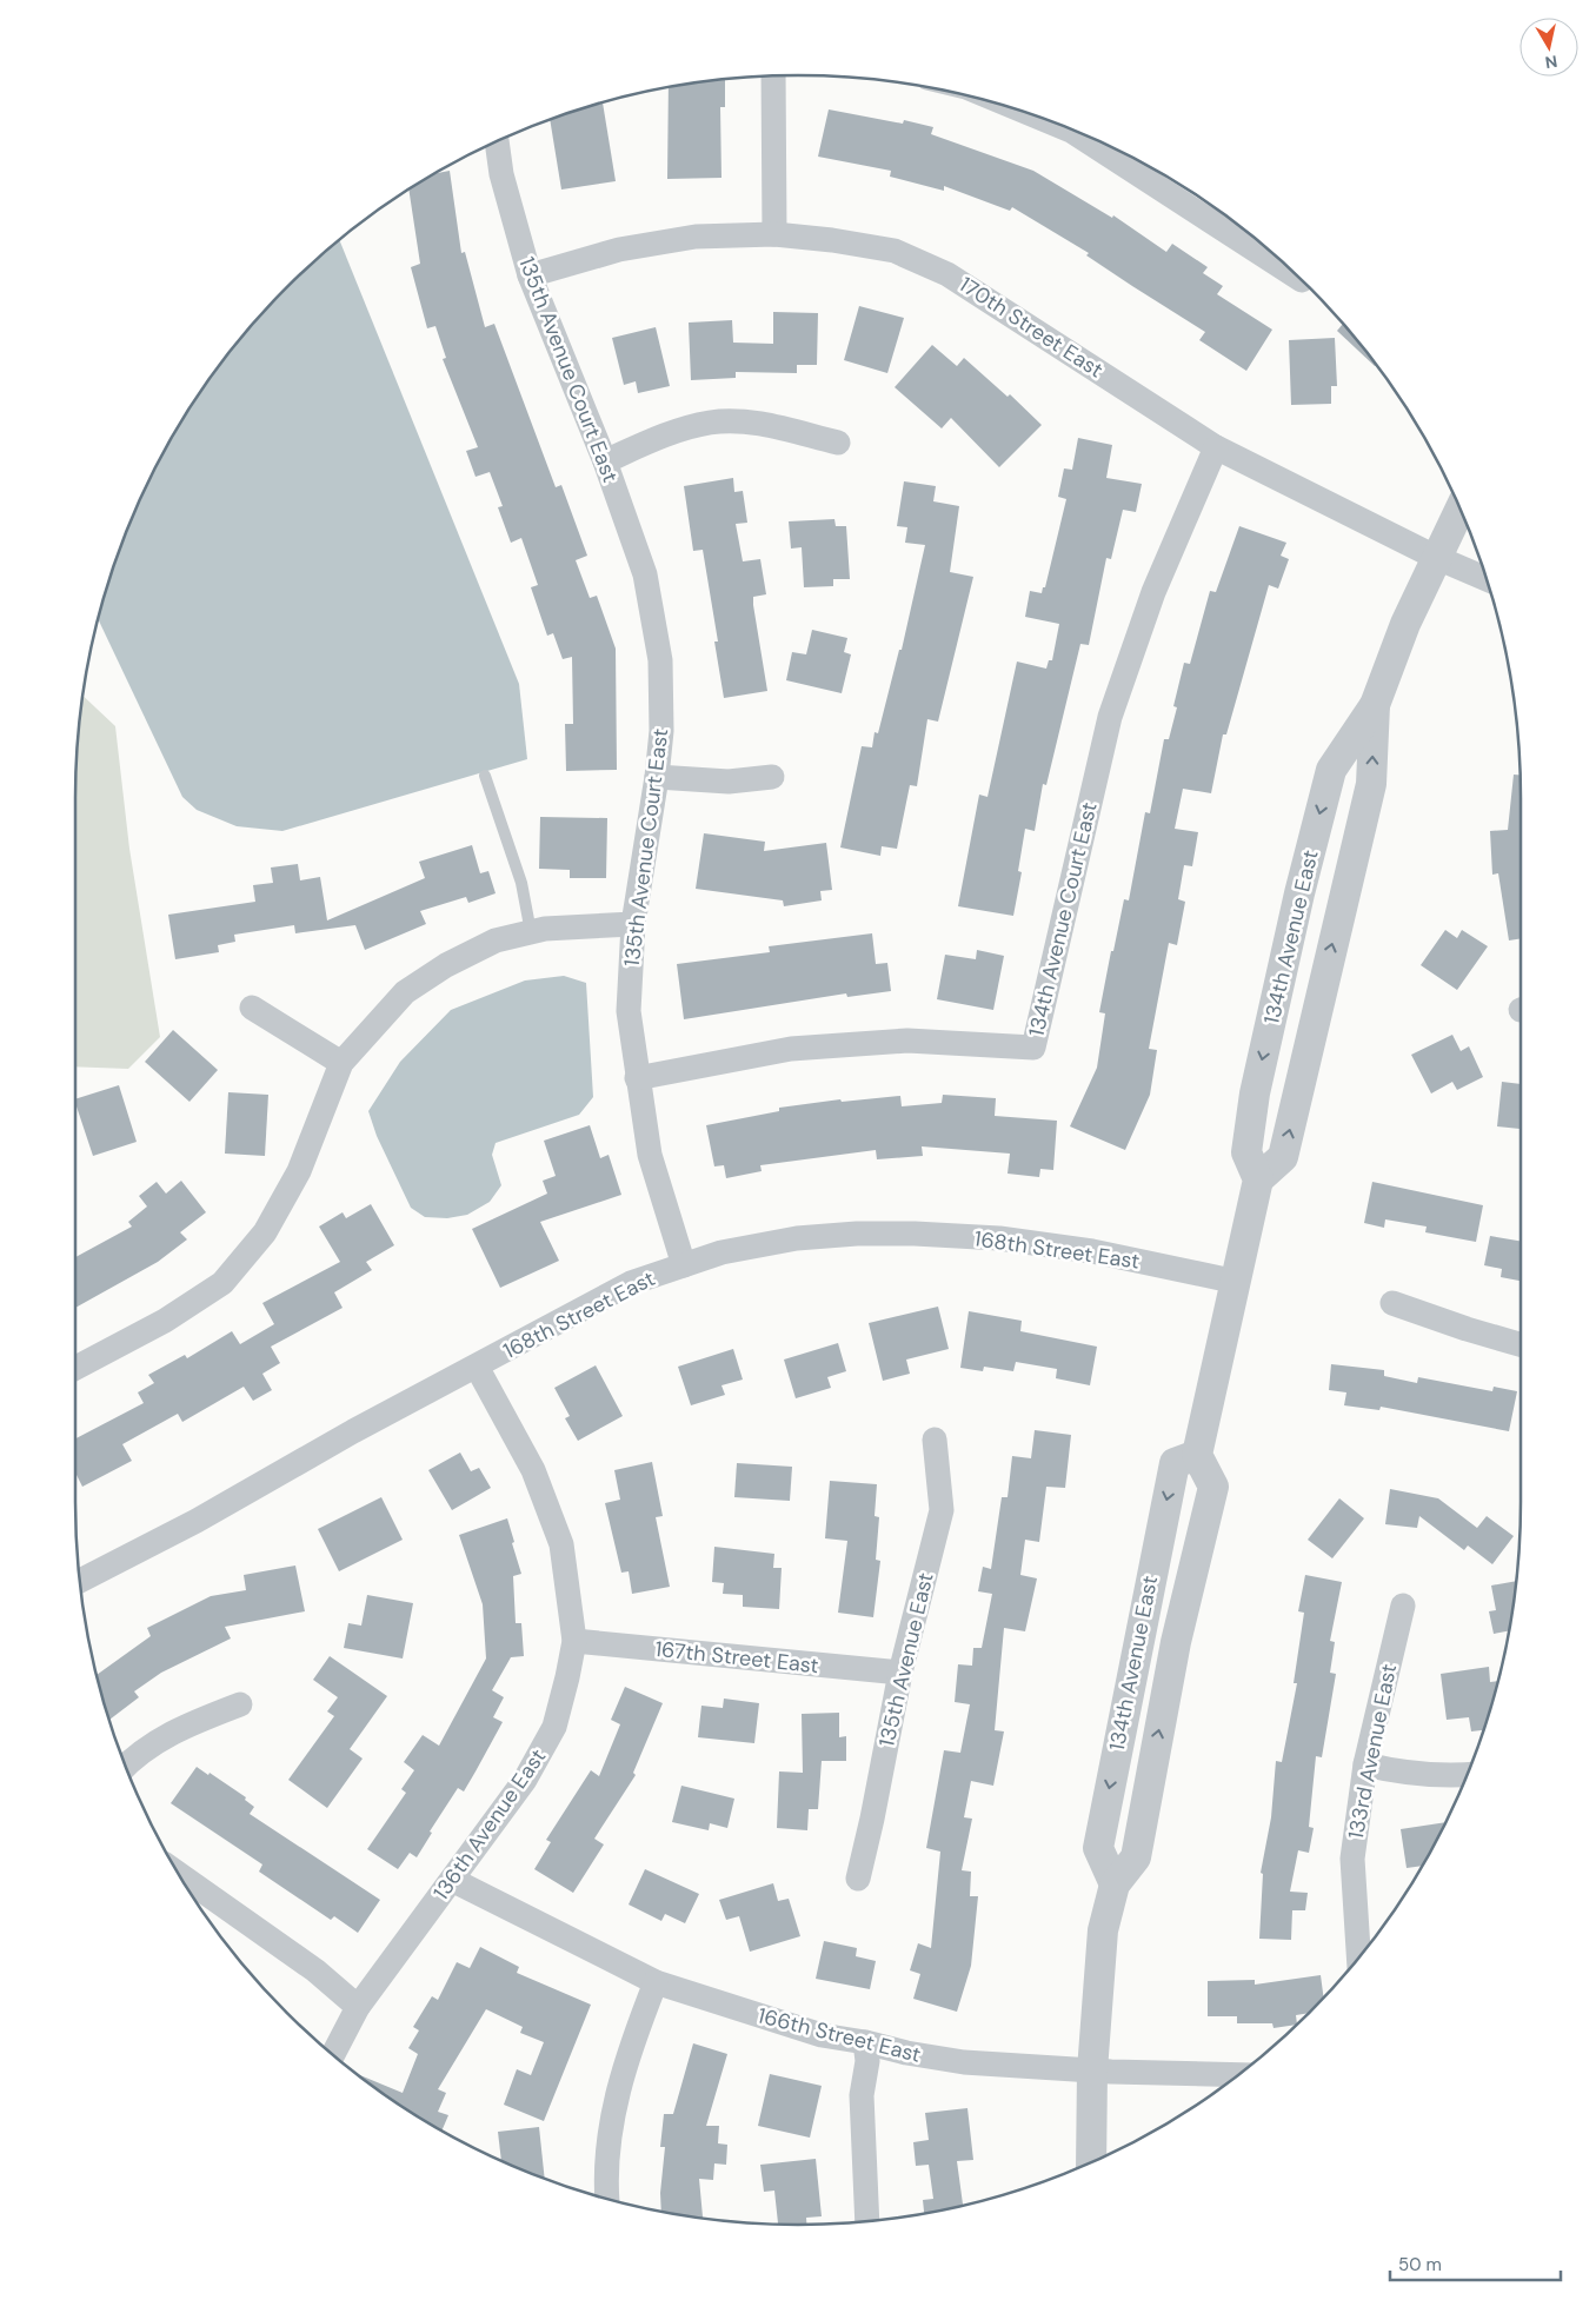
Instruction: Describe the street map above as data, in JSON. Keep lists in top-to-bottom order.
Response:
{
  "streets": {
    "street": [
      "170th Street East",
      "135th Avenue Court East",
      "134th Avenue Court East",
      "134th Avenue East",
      "168th Street East",
      "167th Street East",
      "135th Avenue East",
      "133rd Avenue East",
      "136th Avenue East",
      "166th Street East"
    ]
  },
  "crossings": [
    ["170th Street East", "135th Avenue Court East"],
    ["170th Street East", "134th Avenue Court East"],
    ["170th Street East", "134th Avenue East"],
    ["135th Avenue Court East", "134th Avenue Court East"],
    ["135th Avenue Court East", "168th Street East"],
    ["134th Avenue East", "168th Street East"],
    ["134th Avenue East", "166th Street East"],
    ["168th Street East", "136th Avenue East"],
    ["167th Street East", "135th Avenue East"],
    ["167th Street East", "136th Avenue East"],
    ["136th Avenue East", "166th Street East"]
  ],
  "scale_bar": "50 m",
  "north": "bottom"
}
